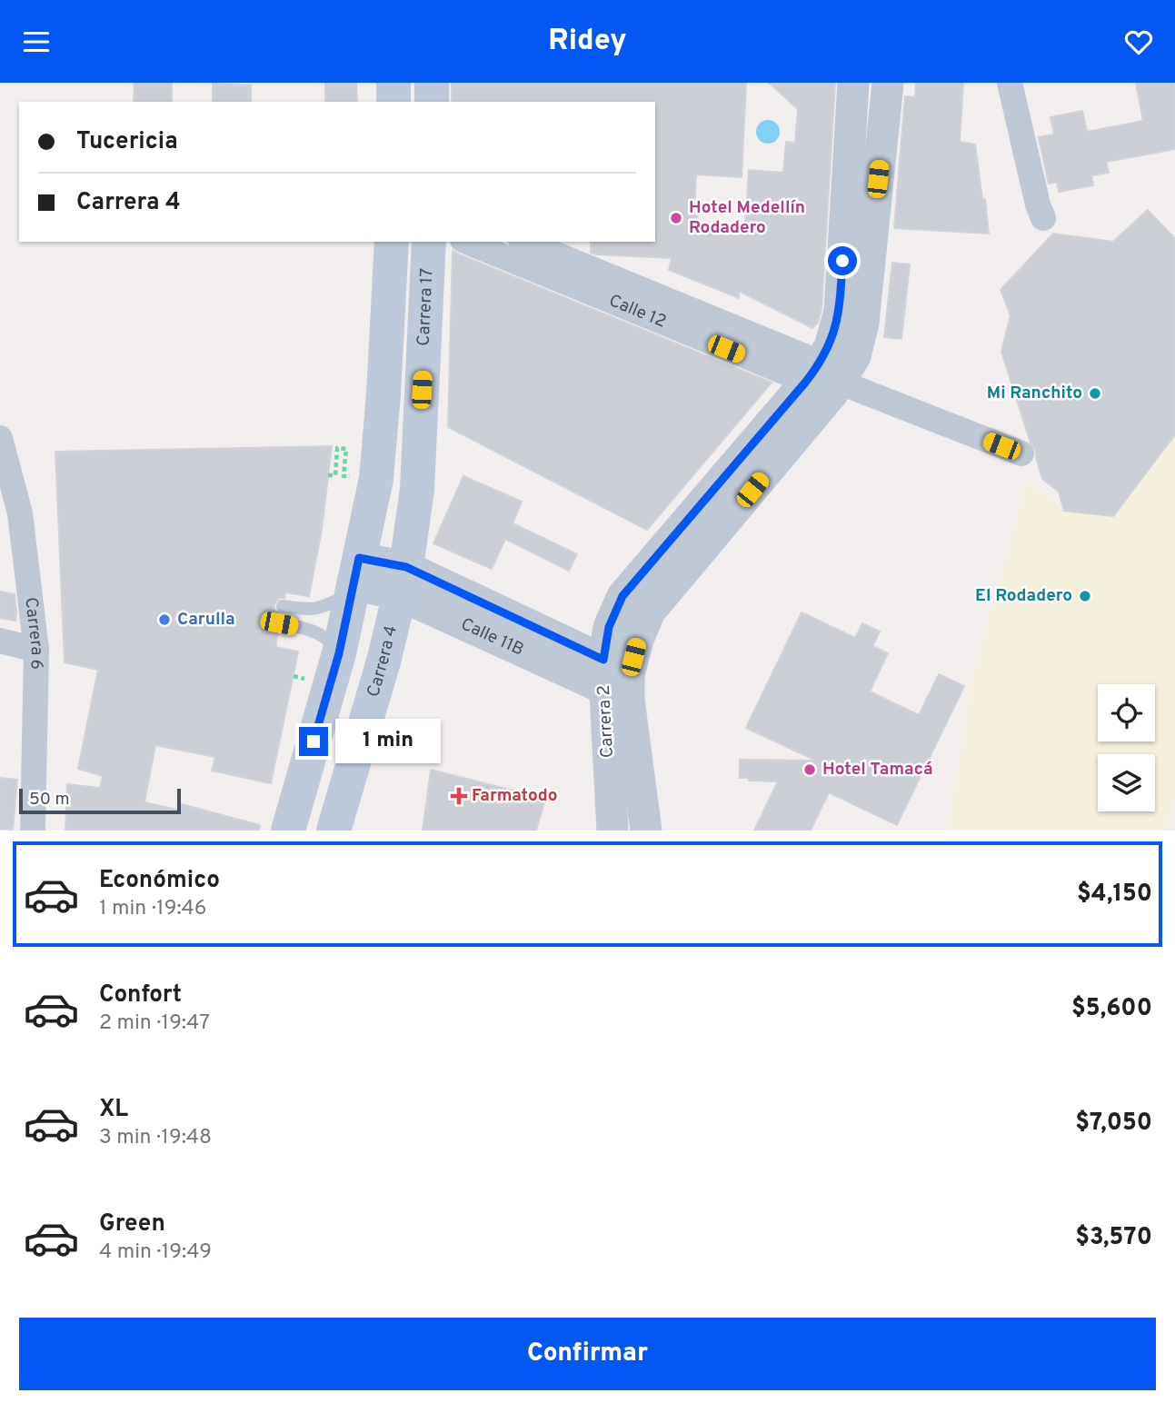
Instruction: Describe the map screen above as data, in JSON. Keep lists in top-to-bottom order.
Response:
{
  "streets": {
    "main road": ["Carrera 17", "Carrera 4"],
    "street": [
      "Calle 12",
      "Carrera 6",
      "Calle 11B",
      "Carrera 2"
    ]
  },
  "crossings": [
    ["Carrera 17", "Carrera 4"],
    ["Calle 12", "Carrera 2"],
    ["Calle 11B", "Carrera 4"],
    ["Calle 11B", "Carrera 2"]
  ],
  "places": {
    "other": [
      "Hotel Medellín Rodadero",
      "Mi Ranchito",
      "El Rodadero",
      "Carulla",
      "Hotel Tamacá"
    ],
    "health": ["Farmatodo"]
  },
  "scale_bar": "50 m",
  "page": {
    "header": "Ridey",
    "banner": ["Tucericia", "Carrera 4"],
    "bubble": "1 min",
    "scale": "50 m",
    "list": [
      {
        "name": "Económico",
        "note": "1 min · 19:46",
        "value": "$4,150"
      },
      {
        "name": "Confort",
        "note": "2 min · 19:47",
        "value": "$5,600"
      },
      {
        "name": "XL",
        "note": "3 min · 19:48",
        "value": "$7,050"
      },
      {
        "name": "Green",
        "note": "4 min · 19:49",
        "value": "$3,570"
      }
    ],
    "buttons": "Confirmar"
  }
}
